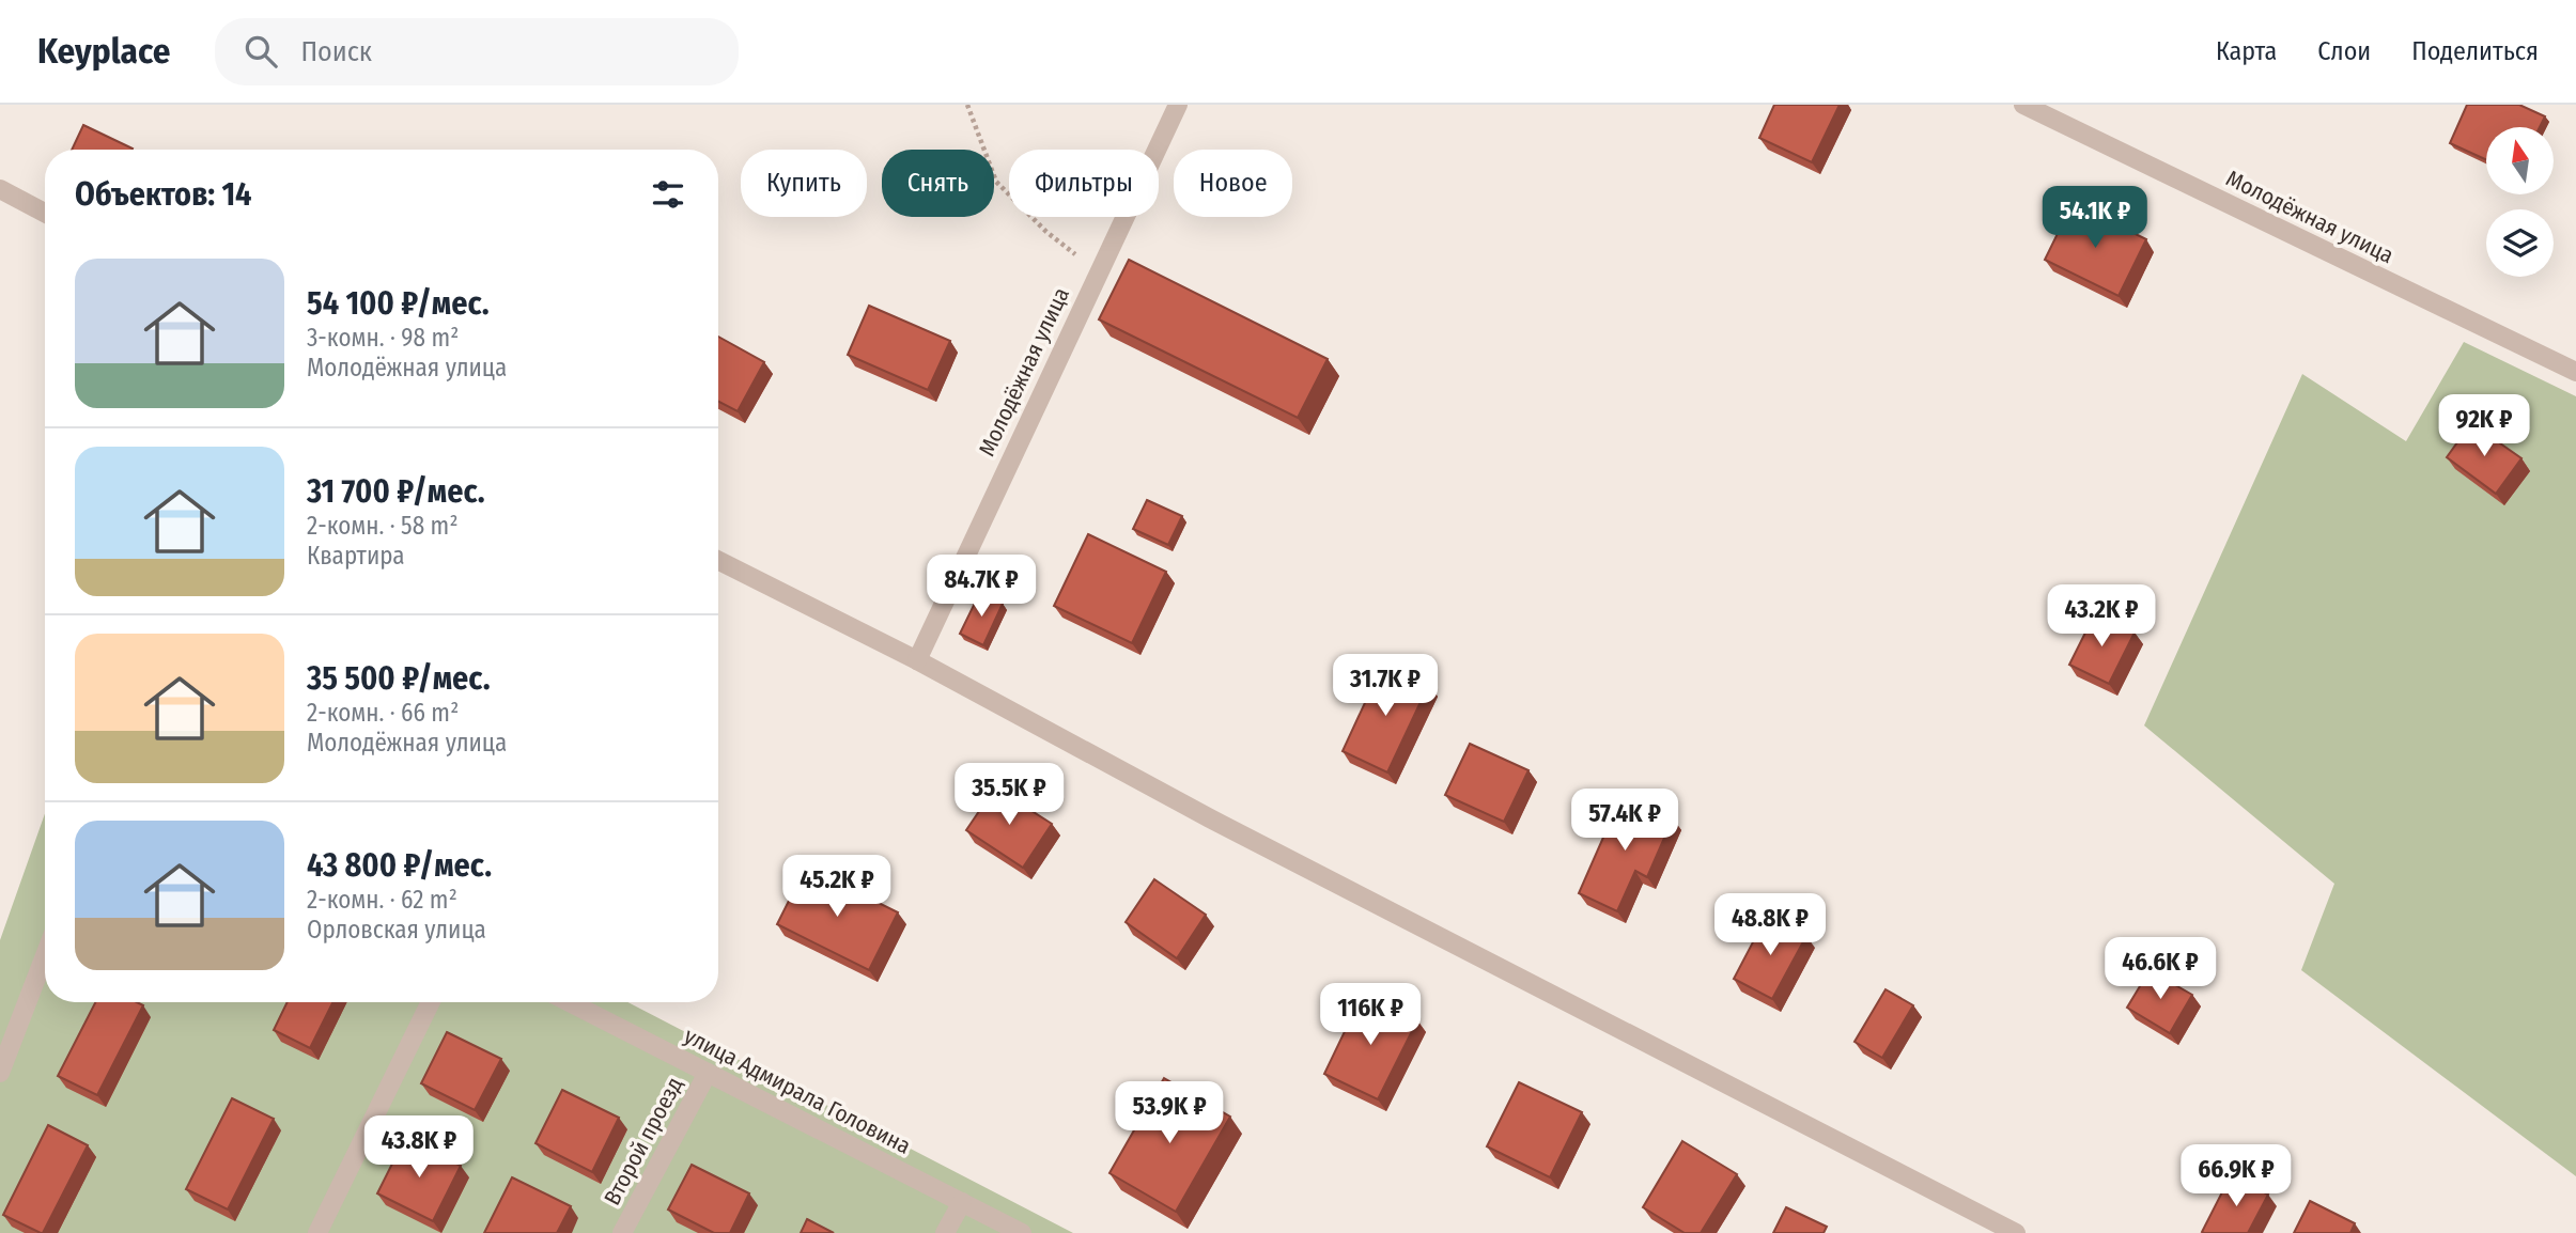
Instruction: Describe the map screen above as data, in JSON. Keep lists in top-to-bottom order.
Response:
{
  "streets": {
    "street": ["Молодёжная улица", "улица Адмирала Головина", "Второй проезд"]
  },
  "crossings": [
    ["улица Адмирала Головина", "Второй проезд"]
  ],
  "north": "top",
  "page": {
    "header": "Keyplace",
    "search": "Поиск",
    "nav": ["Карта", "Слои", "Поделиться"],
    "chip": [
      "Купить",
      "Снять",
      "Фильтры",
      "Новое"
    ],
    "heading": "Объектов: 14",
    "price": [
      "54.1K ₽",
      "92K ₽",
      "84.7K ₽",
      "43.2K ₽",
      "31.7K ₽",
      "35.5K ₽",
      "57.4K ₽",
      "45.2K ₽",
      "48.8K ₽",
      "46.6K ₽",
      "116K ₽",
      "53.9K ₽",
      "43.8K ₽",
      "66.9K ₽"
    ],
    "list": [
      {
        "name": "54 100 ₽/мес.",
        "note": "3-комн. · 98 m² · Молодёжная улица"
      },
      {
        "name": "31 700 ₽/мес.",
        "note": "2-комн. · 58 m² · Квартира"
      },
      {
        "name": "35 500 ₽/мес.",
        "note": "2-комн. · 66 m² · Молодёжная улица"
      },
      {
        "name": "43 800 ₽/мес.",
        "note": "2-комн. · 62 m² · Орловская улица"
      }
    ]
  }
}
